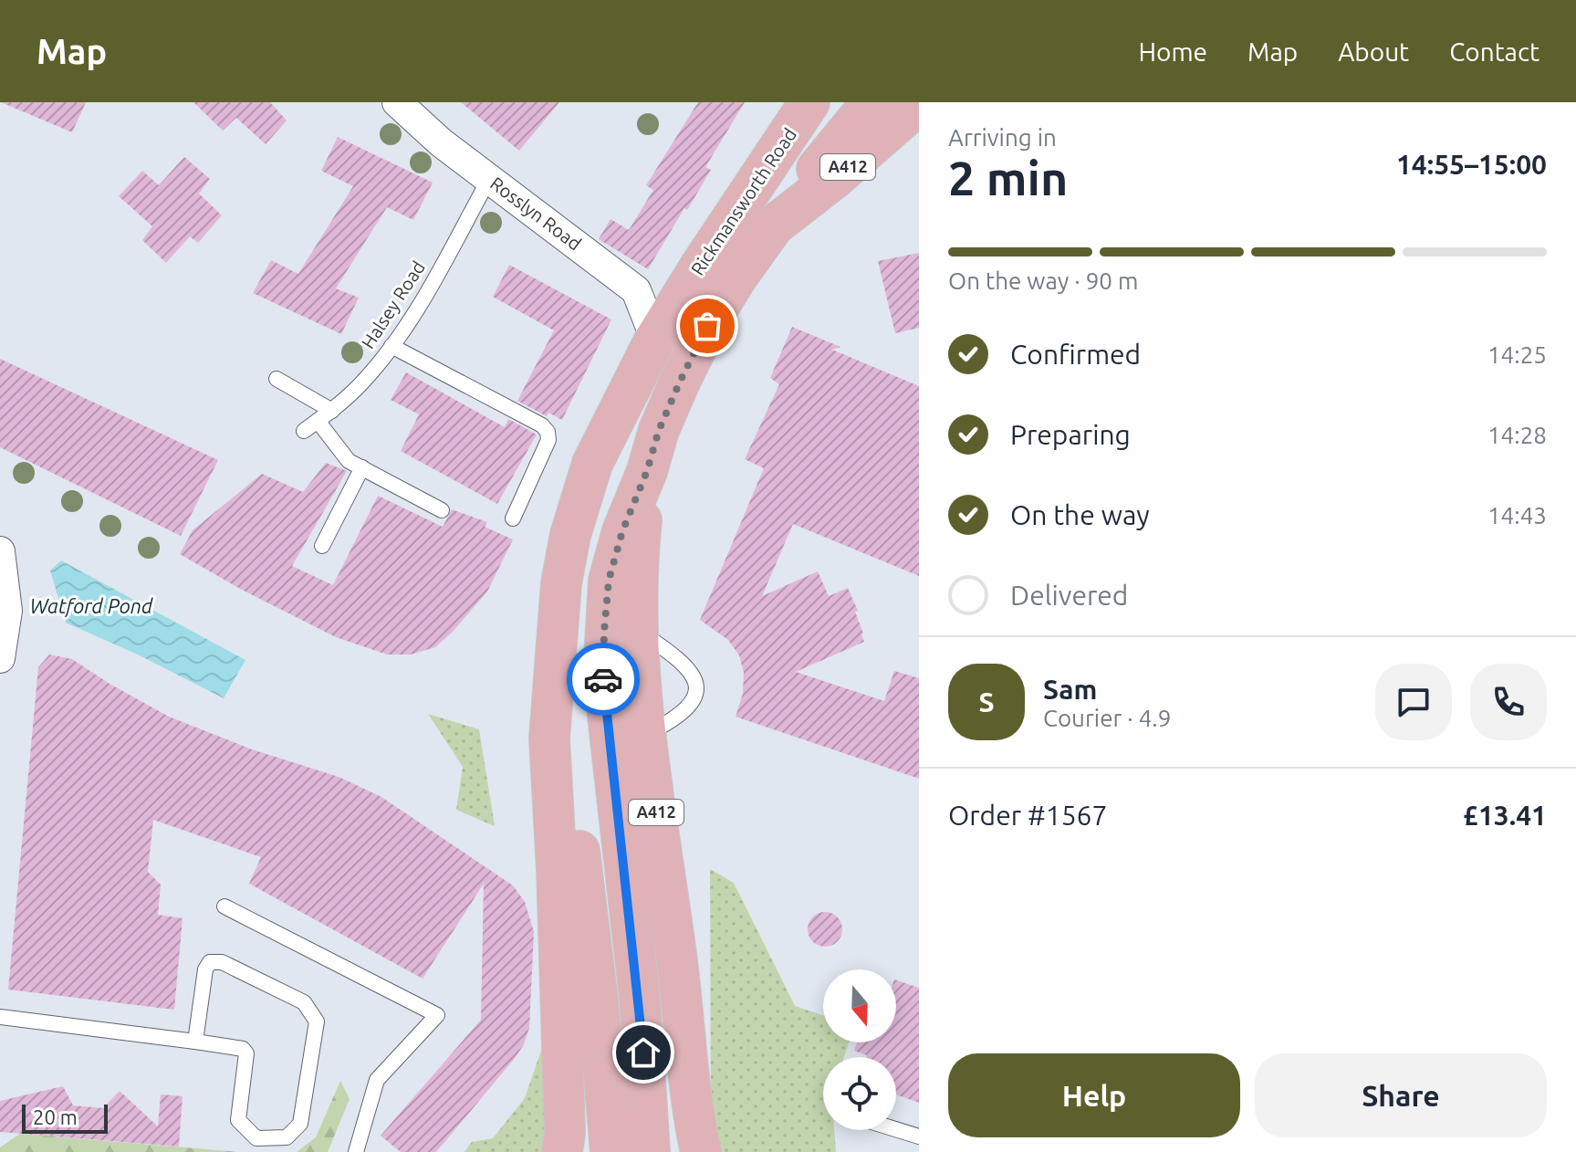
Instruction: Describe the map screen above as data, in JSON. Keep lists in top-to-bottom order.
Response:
{
  "streets": {
    "main road": ["A412", "Rickmansworth Road"],
    "street": ["Rosslyn Road"],
    "lane": ["Halsey Road"]
  },
  "crossings": [
    ["A412", "Rickmansworth Road"],
    ["Rickmansworth Road", "Rosslyn Road"],
    ["Rosslyn Road", "Halsey Road"]
  ],
  "water": ["Watford Pond"],
  "scale_bar": "20 m",
  "north": "bottom",
  "page": {
    "header": "Map",
    "nav": [
      "Home",
      "Map",
      "About",
      "Contact"
    ],
    "heading": ["2 min", "Arriving in", "14:55–15:00"],
    "panel": [
      "Sam",
      "Courier · 4.9",
      "Order #1567",
      "£13.41"
    ],
    "bar": "On the way · 90 m",
    "list": [
      ["Confirmed", "14:25"],
      ["Preparing", "14:28"],
      ["On the way", "14:43"],
      "Delivered"
    ],
    "round": "S",
    "buttons": ["Help", "Share"],
    "scale": "20 m"
  }
}
